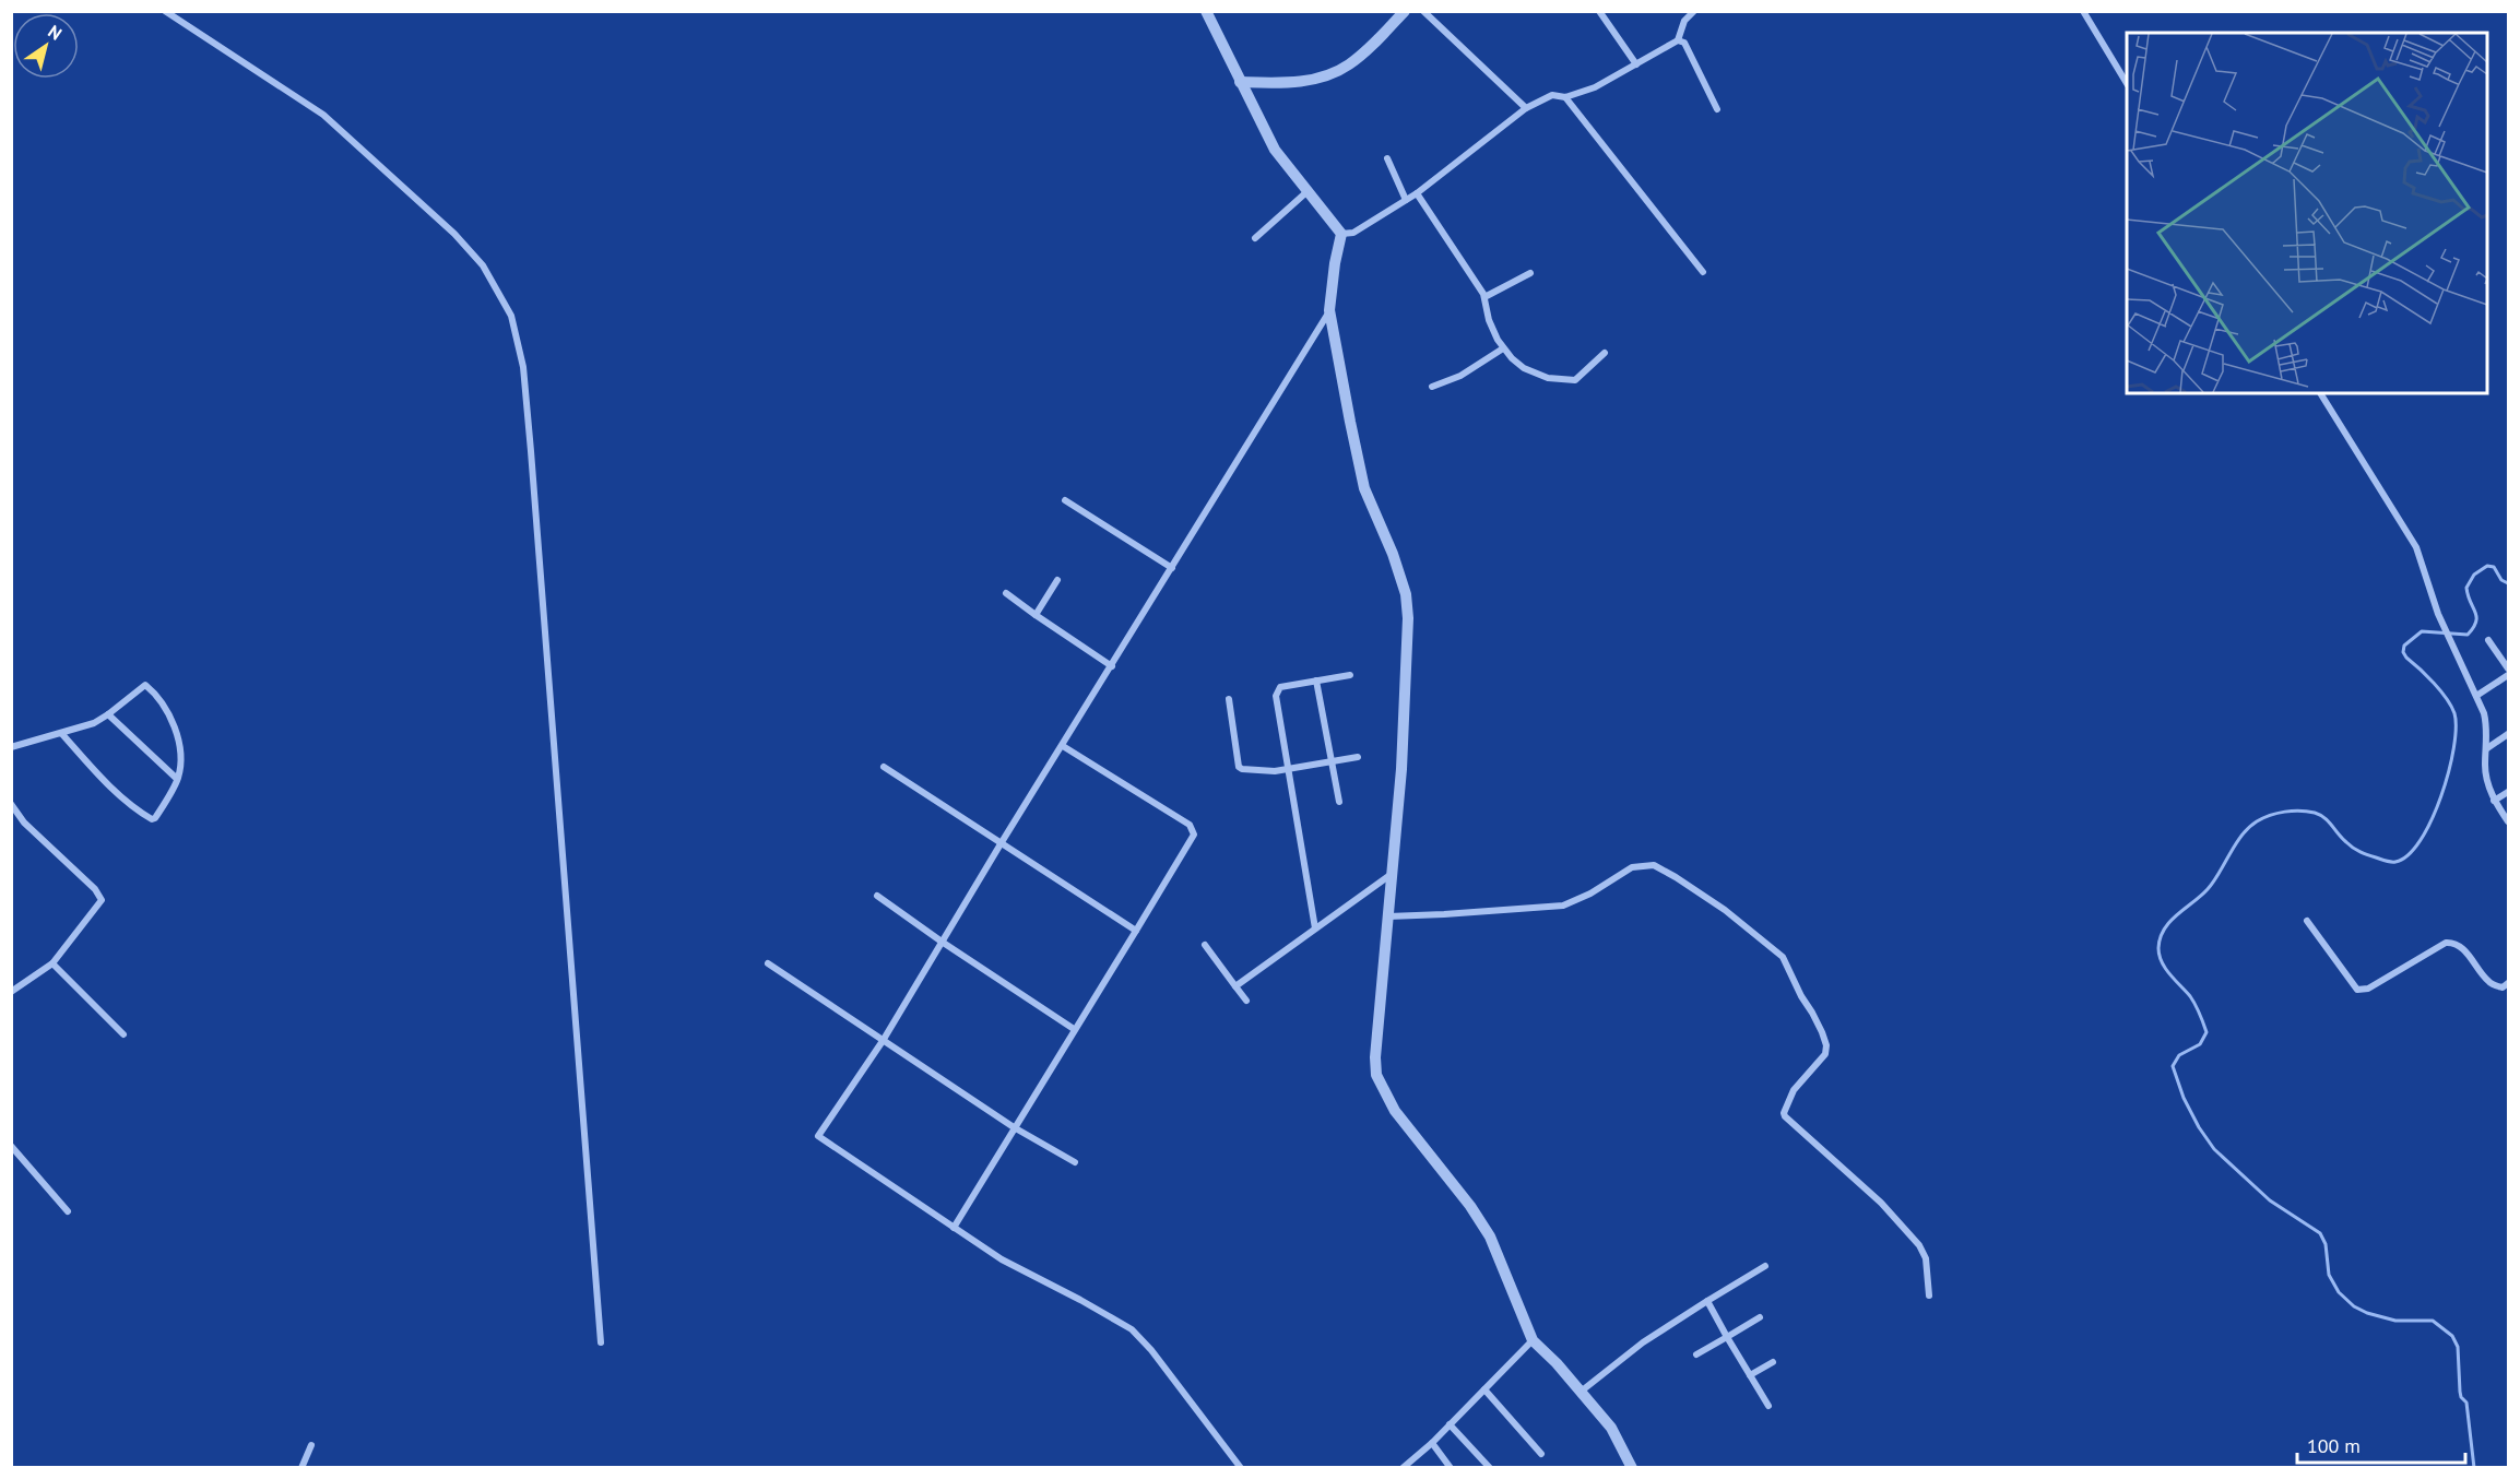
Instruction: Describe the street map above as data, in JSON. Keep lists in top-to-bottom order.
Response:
{
  "scale_bar": "100 m",
  "north": "top right"
}
